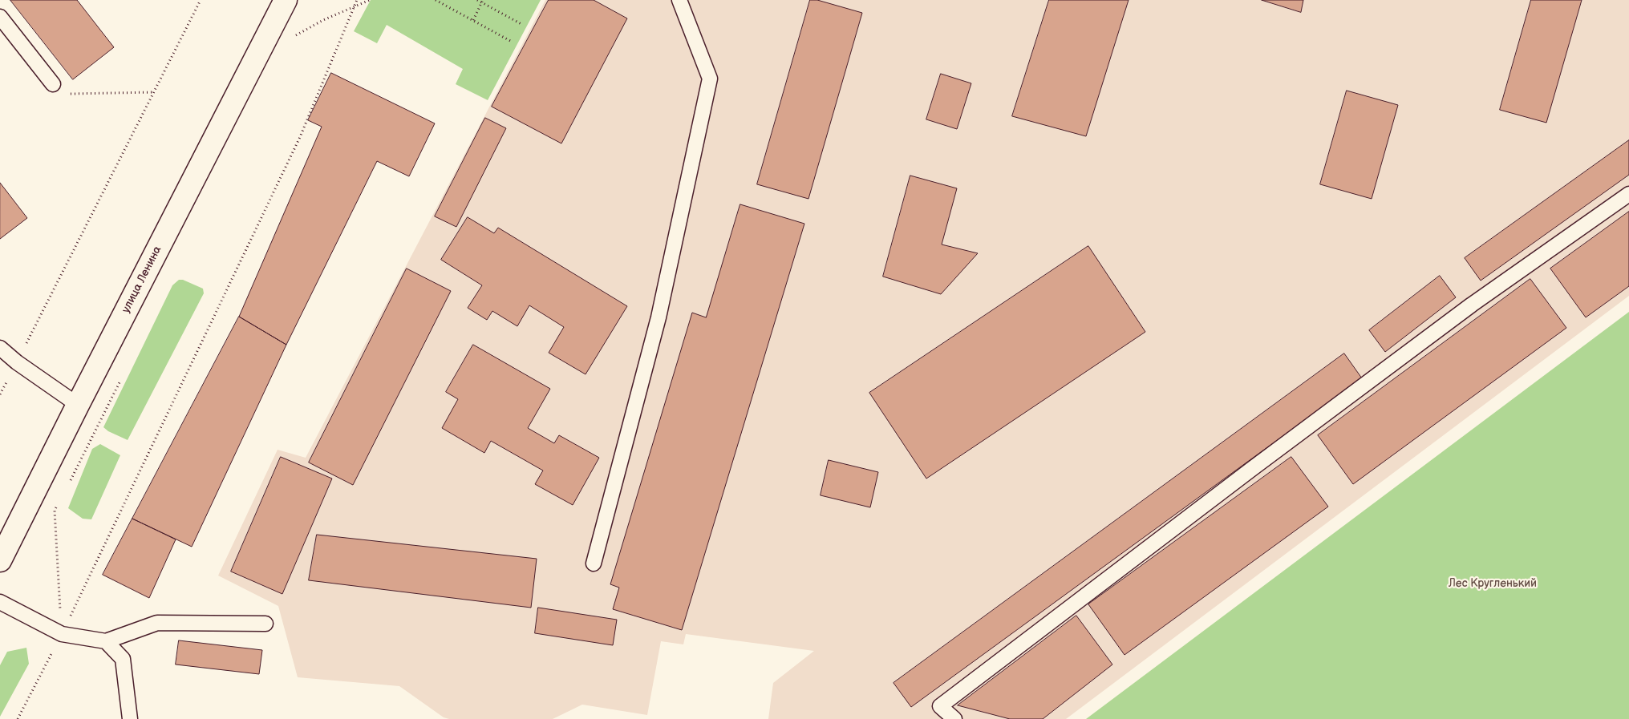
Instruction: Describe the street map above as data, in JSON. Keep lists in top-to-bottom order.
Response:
{
  "streets": {
    "main road": ["улица Ленина"]
  },
  "parks": ["Лес Кругленький"]
}
